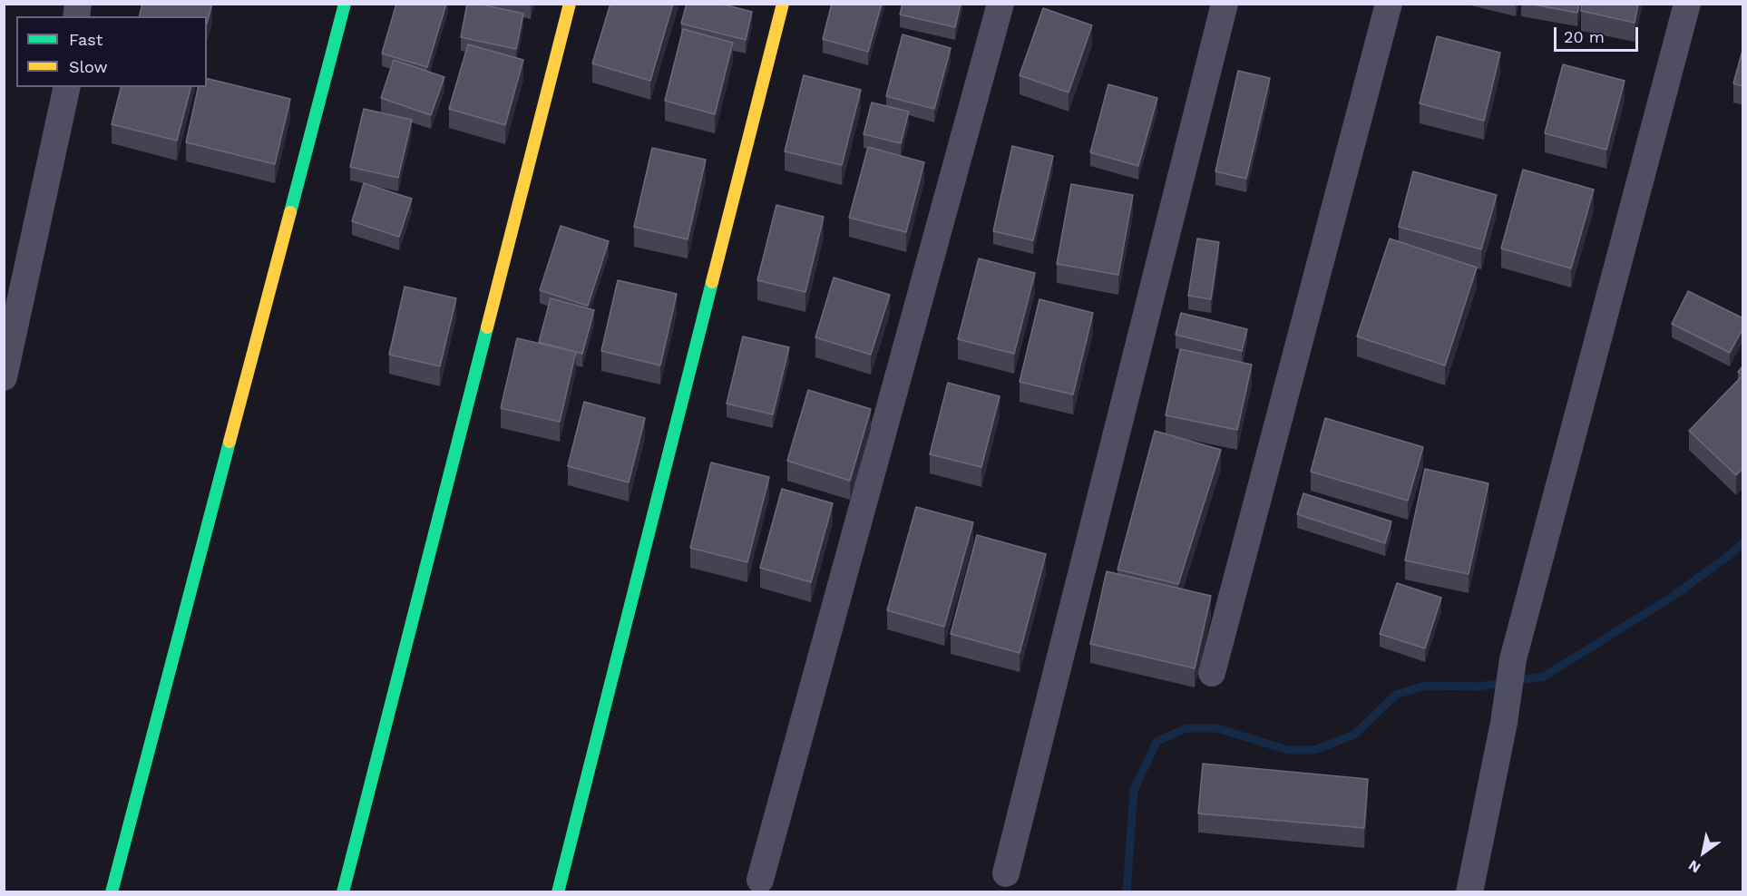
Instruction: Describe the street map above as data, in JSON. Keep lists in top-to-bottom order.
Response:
{
  "legend": ["Fast", "Slow"],
  "scale_bar": "20 m",
  "north": "bottom left"
}
